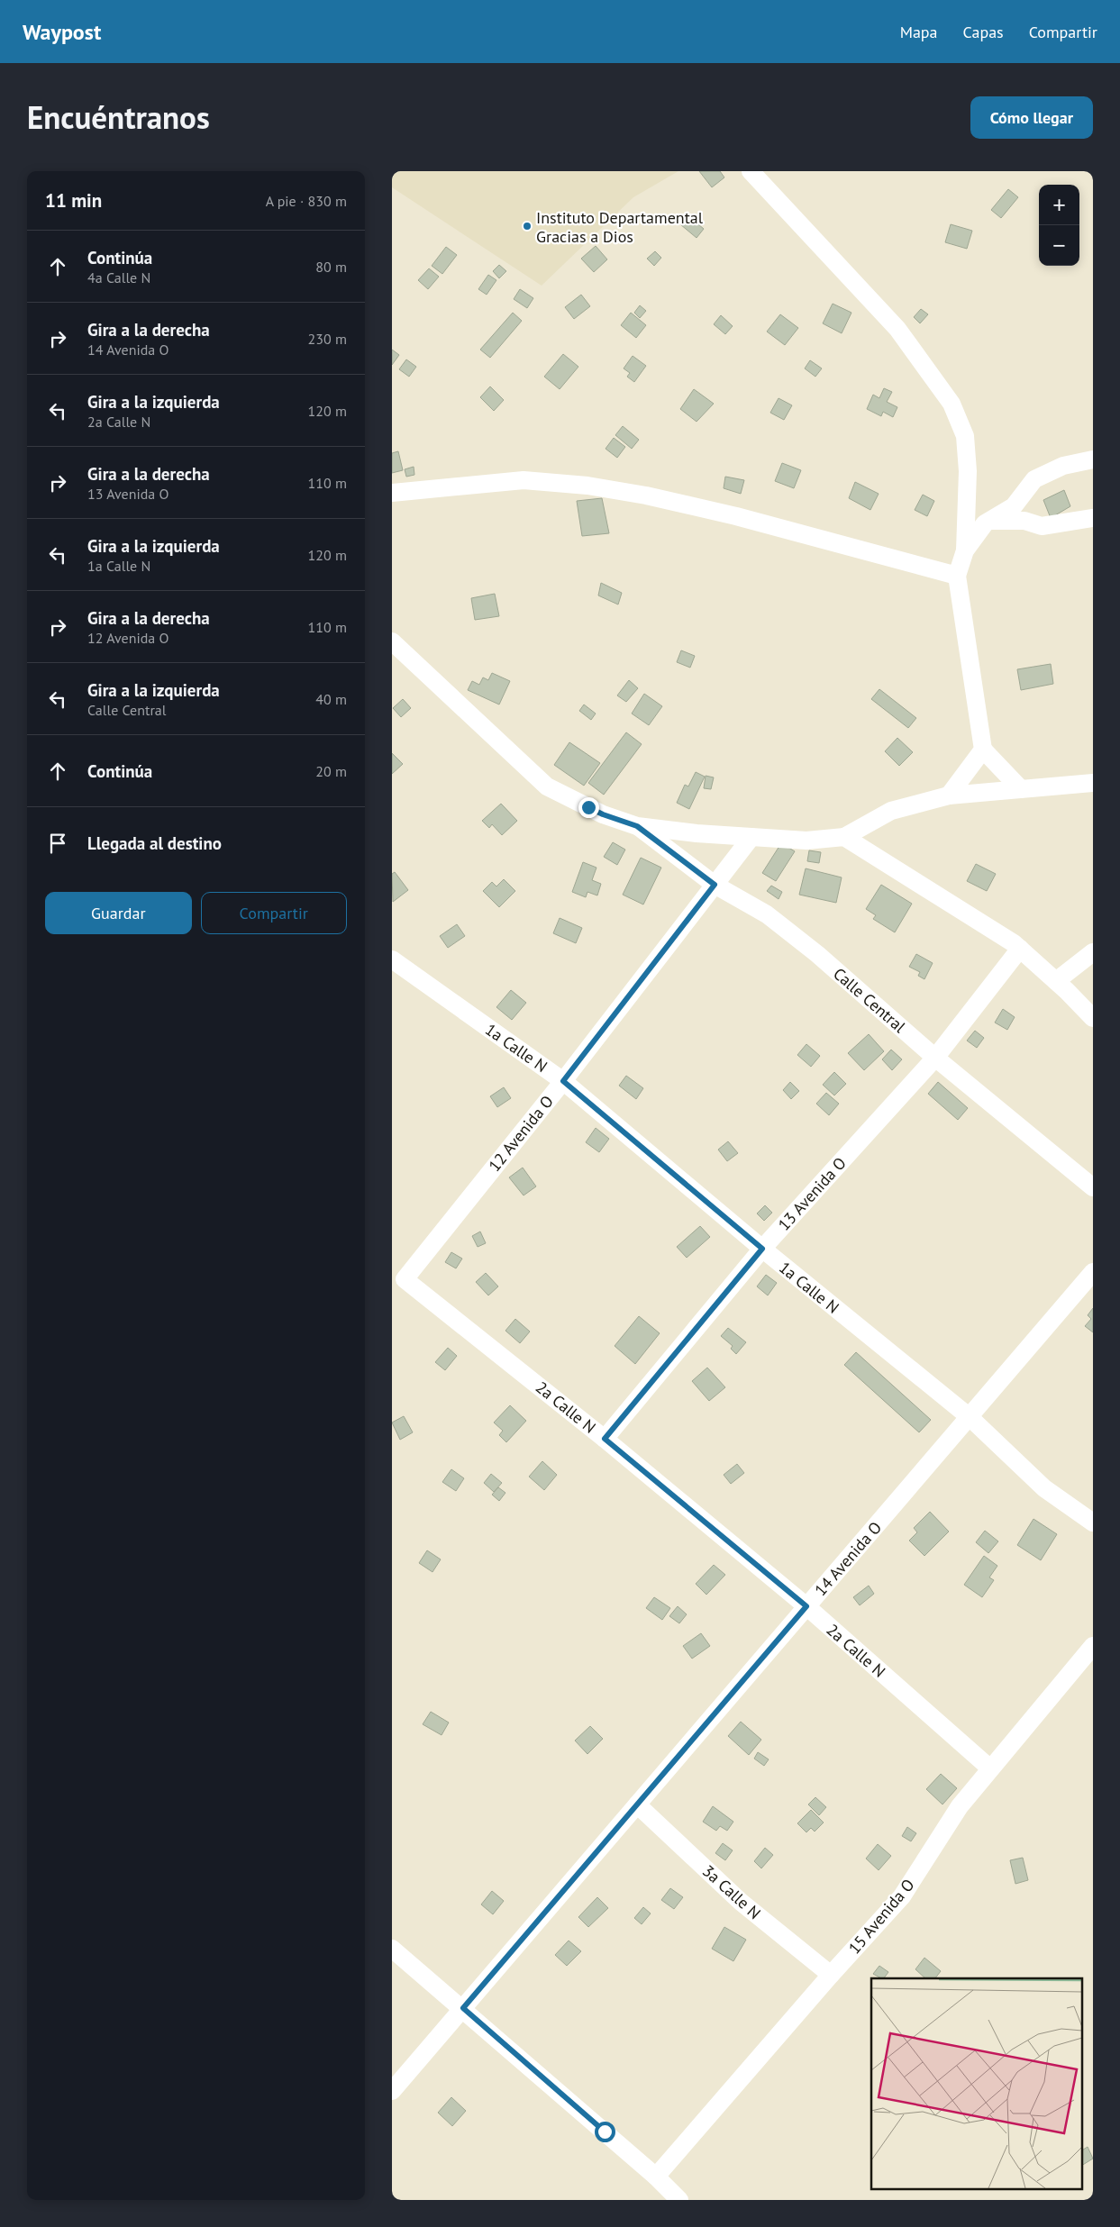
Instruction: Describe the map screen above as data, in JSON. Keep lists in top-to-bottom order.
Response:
{
  "streets": {
    "street": [
      "Calle Central",
      "1a Calle N",
      "12 Avenida O",
      "13 Avenida O",
      "2a Calle N",
      "14 Avenida O",
      "3a Calle N",
      "15 Avenida O"
    ]
  },
  "crossings": [
    ["Calle Central", "12 Avenida O"],
    ["Calle Central", "13 Avenida O"],
    ["1a Calle N", "12 Avenida O"],
    ["1a Calle N", "13 Avenida O"],
    ["1a Calle N", "14 Avenida O"],
    ["12 Avenida O", "2a Calle N"],
    ["13 Avenida O", "2a Calle N"],
    ["2a Calle N", "14 Avenida O"],
    ["2a Calle N", "15 Avenida O"],
    ["14 Avenida O", "3a Calle N"],
    ["3a Calle N", "15 Avenida O"]
  ],
  "places": ["Instituto Departamental Gracias a Dios"],
  "page": {
    "header": "Waypost",
    "nav": ["Mapa", "Capas", "Compartir"],
    "title": "Encuéntranos",
    "buttons": [
      "Cómo llegar",
      ["Guardar", "Compartir"]
    ],
    "heading": ["11 min", "A pie · 830 m"],
    "map_buttons": ["+", "−"],
    "list": [
      ["Continúa", "4a Calle N", "80 m"],
      ["Gira a la derecha", "14 Avenida O", "230 m"],
      ["Gira a la izquierda", "2a Calle N", "120 m"],
      ["Gira a la derecha", "13 Avenida O", "110 m"],
      ["Gira a la izquierda", "1a Calle N", "120 m"],
      ["Gira a la derecha", "12 Avenida O", "110 m"],
      ["Gira a la izquierda", "Calle Central", "40 m"],
      ["Continúa", "20 m"],
      "Llegada al destino"
    ]
  }
}
